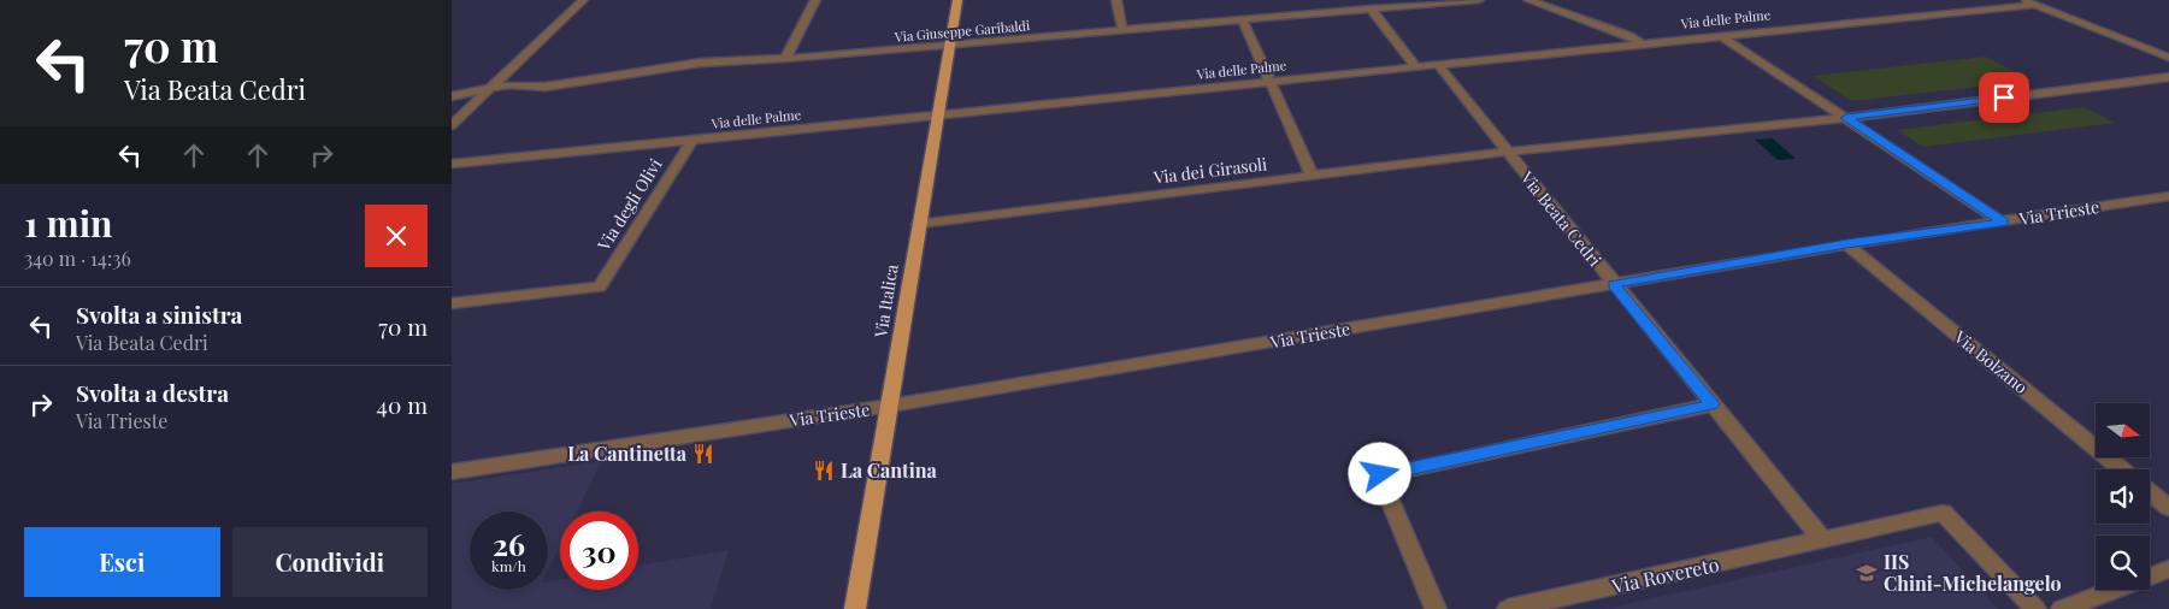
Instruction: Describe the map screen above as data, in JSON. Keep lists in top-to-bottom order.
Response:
{
  "streets": {
    "main road": ["Via Italica"],
    "street": [
      "Via delle Palme",
      "Via Giuseppe Garibaldi",
      "Via dei Girasoli",
      "Via degli Olivi",
      "Via Trieste",
      "Via Beata Cedri",
      "Via Bolzano",
      "Via Rovereto"
    ]
  },
  "crossings": [
    ["Via delle Palme", "Via degli Olivi"],
    ["Via delle Palme", "Via Beata Cedri"],
    ["Via delle Palme", "Via Italica"],
    ["Via Giuseppe Garibaldi", "Via Italica"],
    ["Via dei Girasoli", "Via Beata Cedri"],
    ["Via dei Girasoli", "Via Italica"],
    ["Via Trieste", "Via Beata Cedri"],
    ["Via Trieste", "Via Italica"],
    ["Via Trieste", "Via Bolzano"],
    ["Via Beata Cedri", "Via Rovereto"]
  ],
  "places": {
    "restaurant": ["La Cantinetta", "La Cantina"],
    "school or university": ["IIS Chini-Michelangelo"]
  },
  "north": "right",
  "page": {
    "turn": ["70 m", "Via Beata Cedri"],
    "heading": ["1 min", "340 m · 14:36"],
    "list": [
      {
        "name": "Svolta a sinistra",
        "note": "Via Beata Cedri",
        "value": "70 m"
      },
      {
        "name": "Svolta a destra",
        "note": "Via Trieste",
        "value": "40 m"
      }
    ],
    "speed": "26 km/h",
    "limit": "30",
    "buttons": ["Esci", "Condividi"]
  }
}
